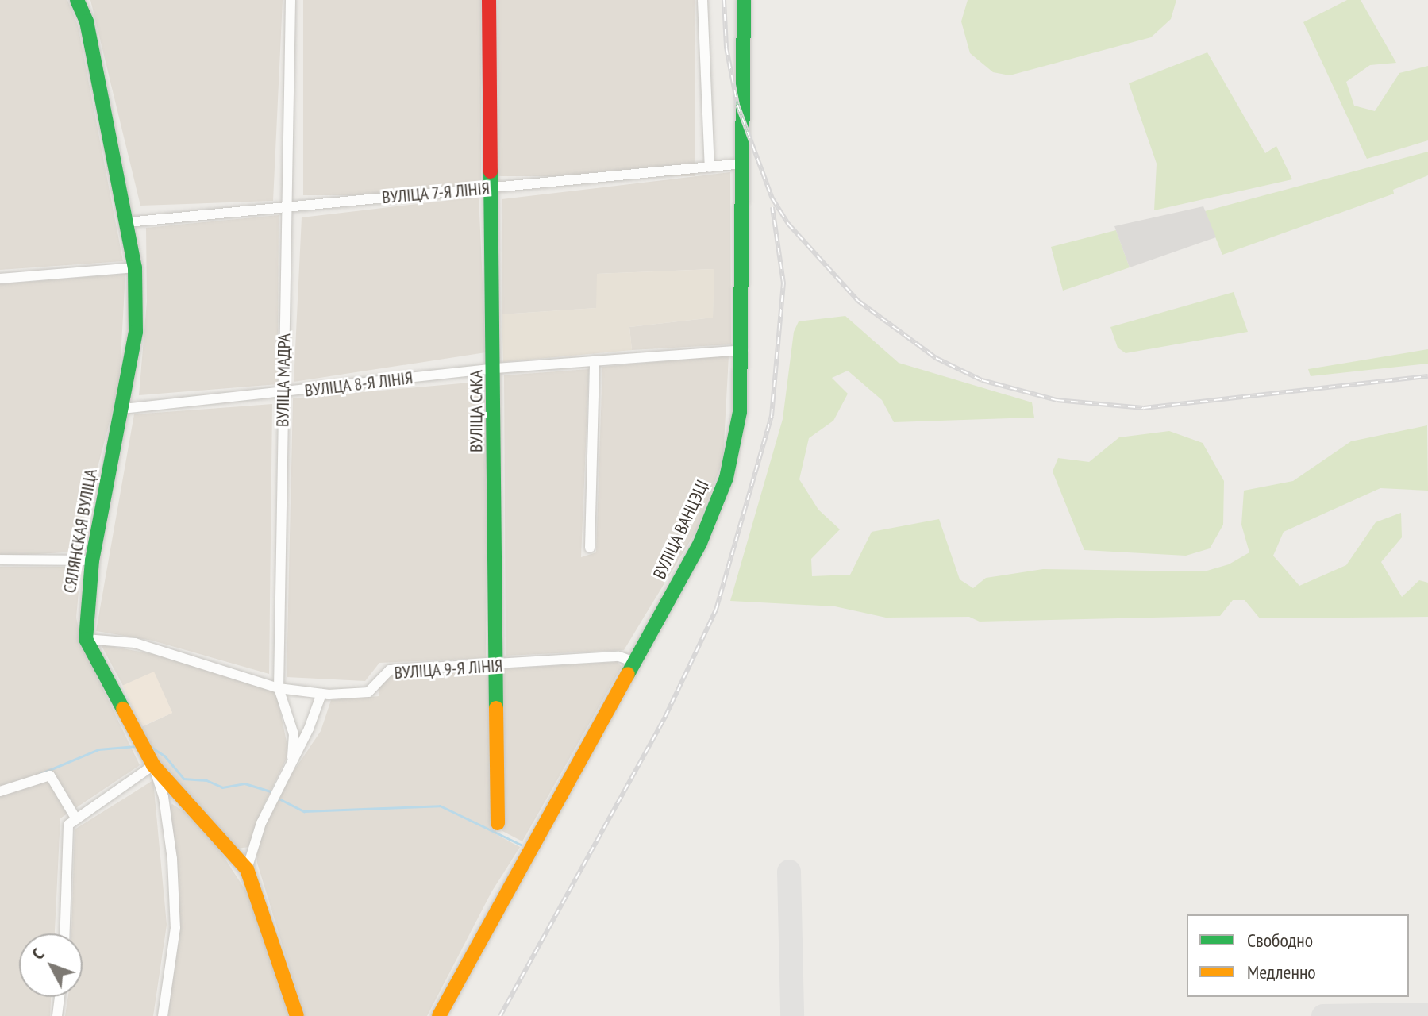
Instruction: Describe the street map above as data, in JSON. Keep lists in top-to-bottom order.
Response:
{
  "streets": {
    "street": [
      "ВУЛІЦА 7-Я ЛІНІЯ",
      "ВУЛІЦА МАДРА",
      "ВУЛІЦА 8-Я ЛІНІЯ",
      "ВУЛІЦА САКА",
      "ВУЛІЦА ВАНЦЭЦІ",
      "СЯЛЯНСКАЯ ВУЛІЦА",
      "ВУЛІЦА 9-Я ЛІНІЯ"
    ]
  },
  "crossings": [
    ["ВУЛІЦА 7-Я ЛІНІЯ", "ВУЛІЦА МАДРА"],
    ["ВУЛІЦА 7-Я ЛІНІЯ", "ВУЛІЦА САКА"],
    ["ВУЛІЦА 7-Я ЛІНІЯ", "ВУЛІЦА ВАНЦЭЦІ"],
    ["ВУЛІЦА 7-Я ЛІНІЯ", "СЯЛЯНСКАЯ ВУЛІЦА"],
    ["ВУЛІЦА МАДРА", "ВУЛІЦА 8-Я ЛІНІЯ"],
    ["ВУЛІЦА МАДРА", "ВУЛІЦА 9-Я ЛІНІЯ"],
    ["ВУЛІЦА 8-Я ЛІНІЯ", "ВУЛІЦА САКА"],
    ["ВУЛІЦА 8-Я ЛІНІЯ", "ВУЛІЦА ВАНЦЭЦІ"],
    ["ВУЛІЦА 8-Я ЛІНІЯ", "СЯЛЯНСКАЯ ВУЛІЦА"],
    ["ВУЛІЦА САКА", "ВУЛІЦА 9-Я ЛІНІЯ"],
    ["ВУЛІЦА ВАНЦЭЦІ", "ВУЛІЦА 9-Я ЛІНІЯ"],
    ["СЯЛЯНСКАЯ ВУЛІЦА", "ВУЛІЦА 9-Я ЛІНІЯ"]
  ],
  "legend": ["Свободно", "Медленно"],
  "north": "top left"
}
